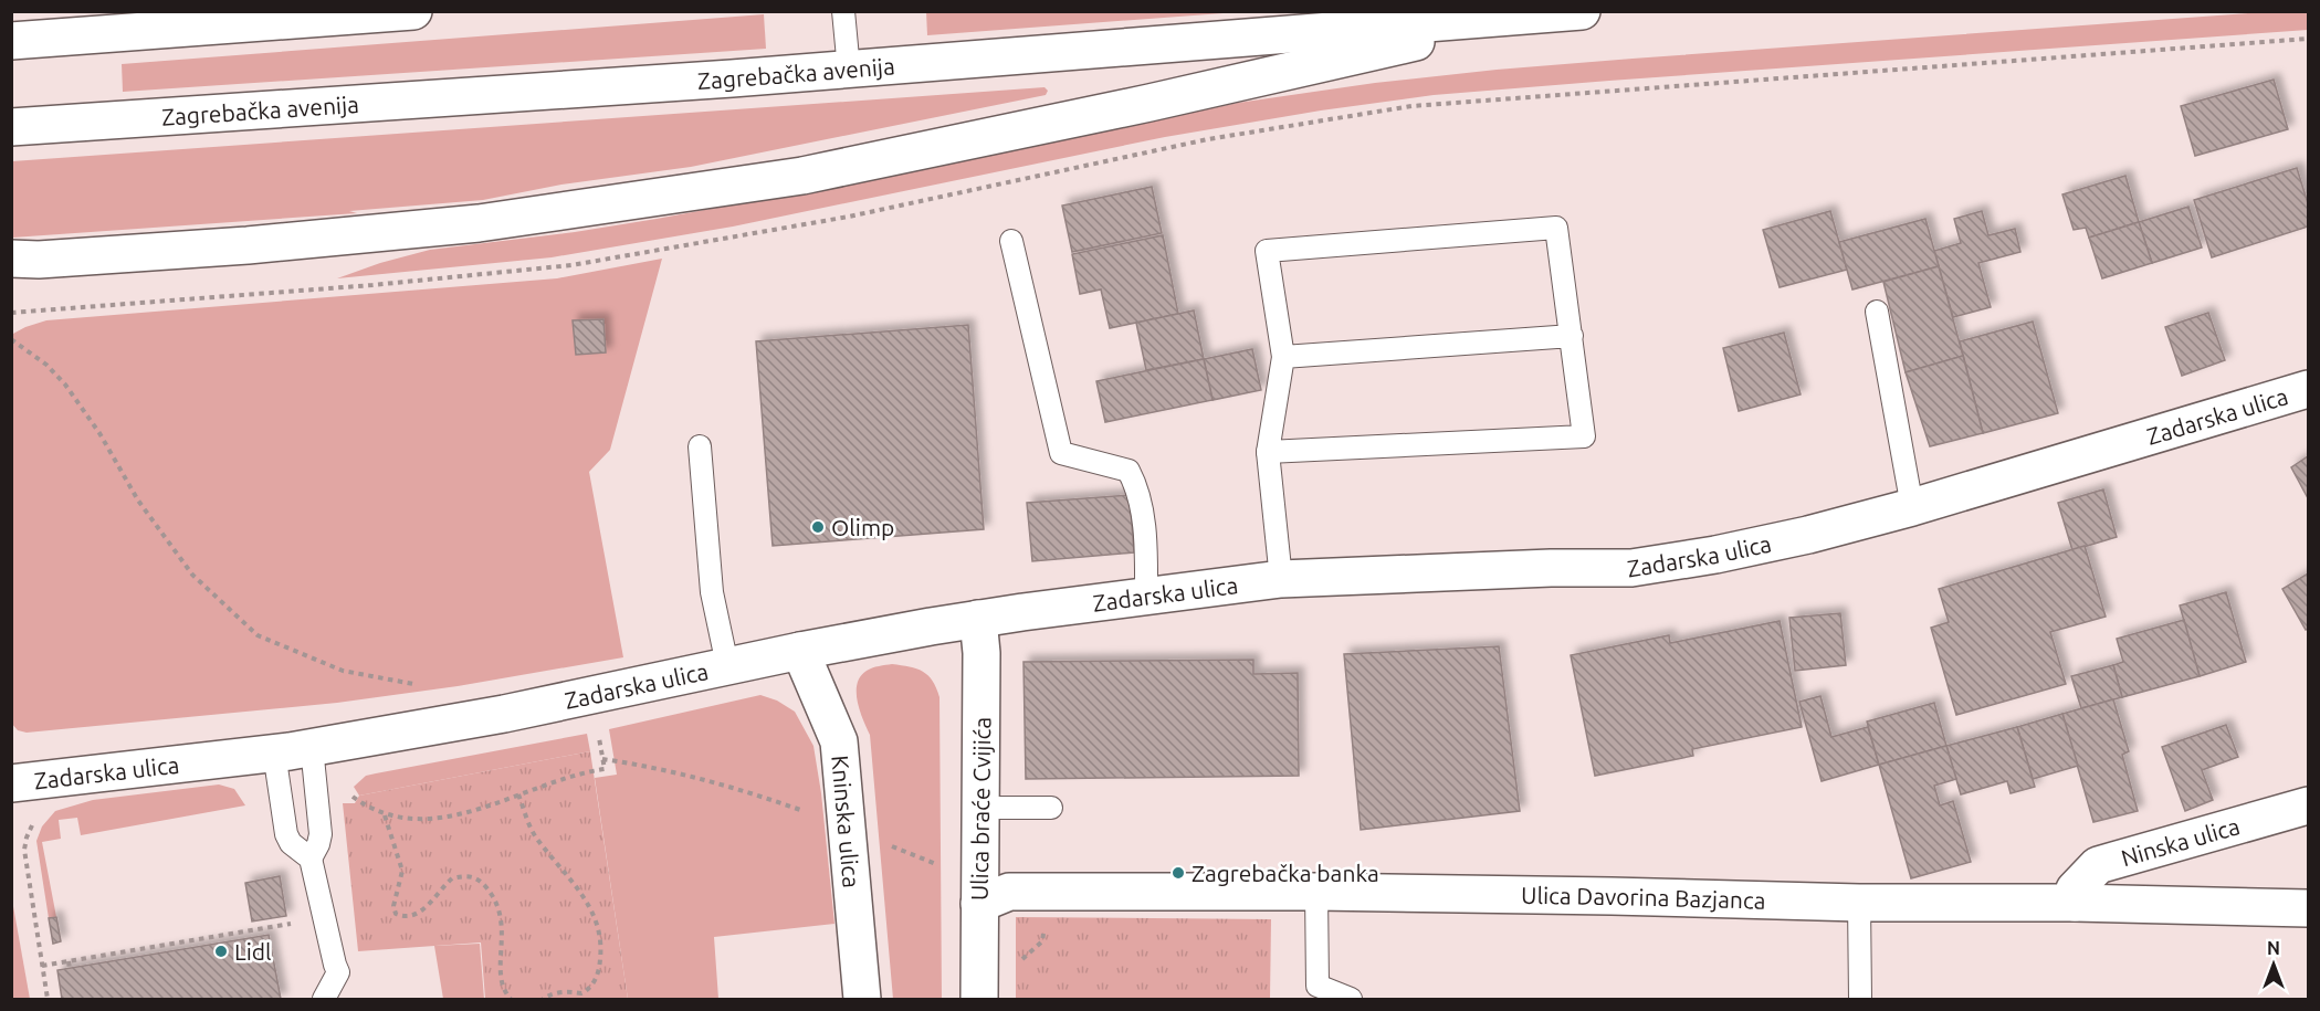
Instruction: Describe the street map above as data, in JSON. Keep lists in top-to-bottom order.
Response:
{
  "streets": {
    "street": [
      "Zagrebačka avenija",
      "Zadarska ulica",
      "Ulica braće Cvijića",
      "Kninska ulica",
      "Ninska ulica",
      "Ulica Davorina Bazjanca"
    ]
  },
  "crossings": [
    ["Zadarska ulica", "Ulica braće Cvijića"],
    ["Zadarska ulica", "Kninska ulica"],
    ["Ulica braće Cvijića", "Ulica Davorina Bazjanca"],
    ["Ninska ulica", "Ulica Davorina Bazjanca"]
  ],
  "places": ["Olimp", "Zagrebačka banka", "Lidl"],
  "north": "top"
}
